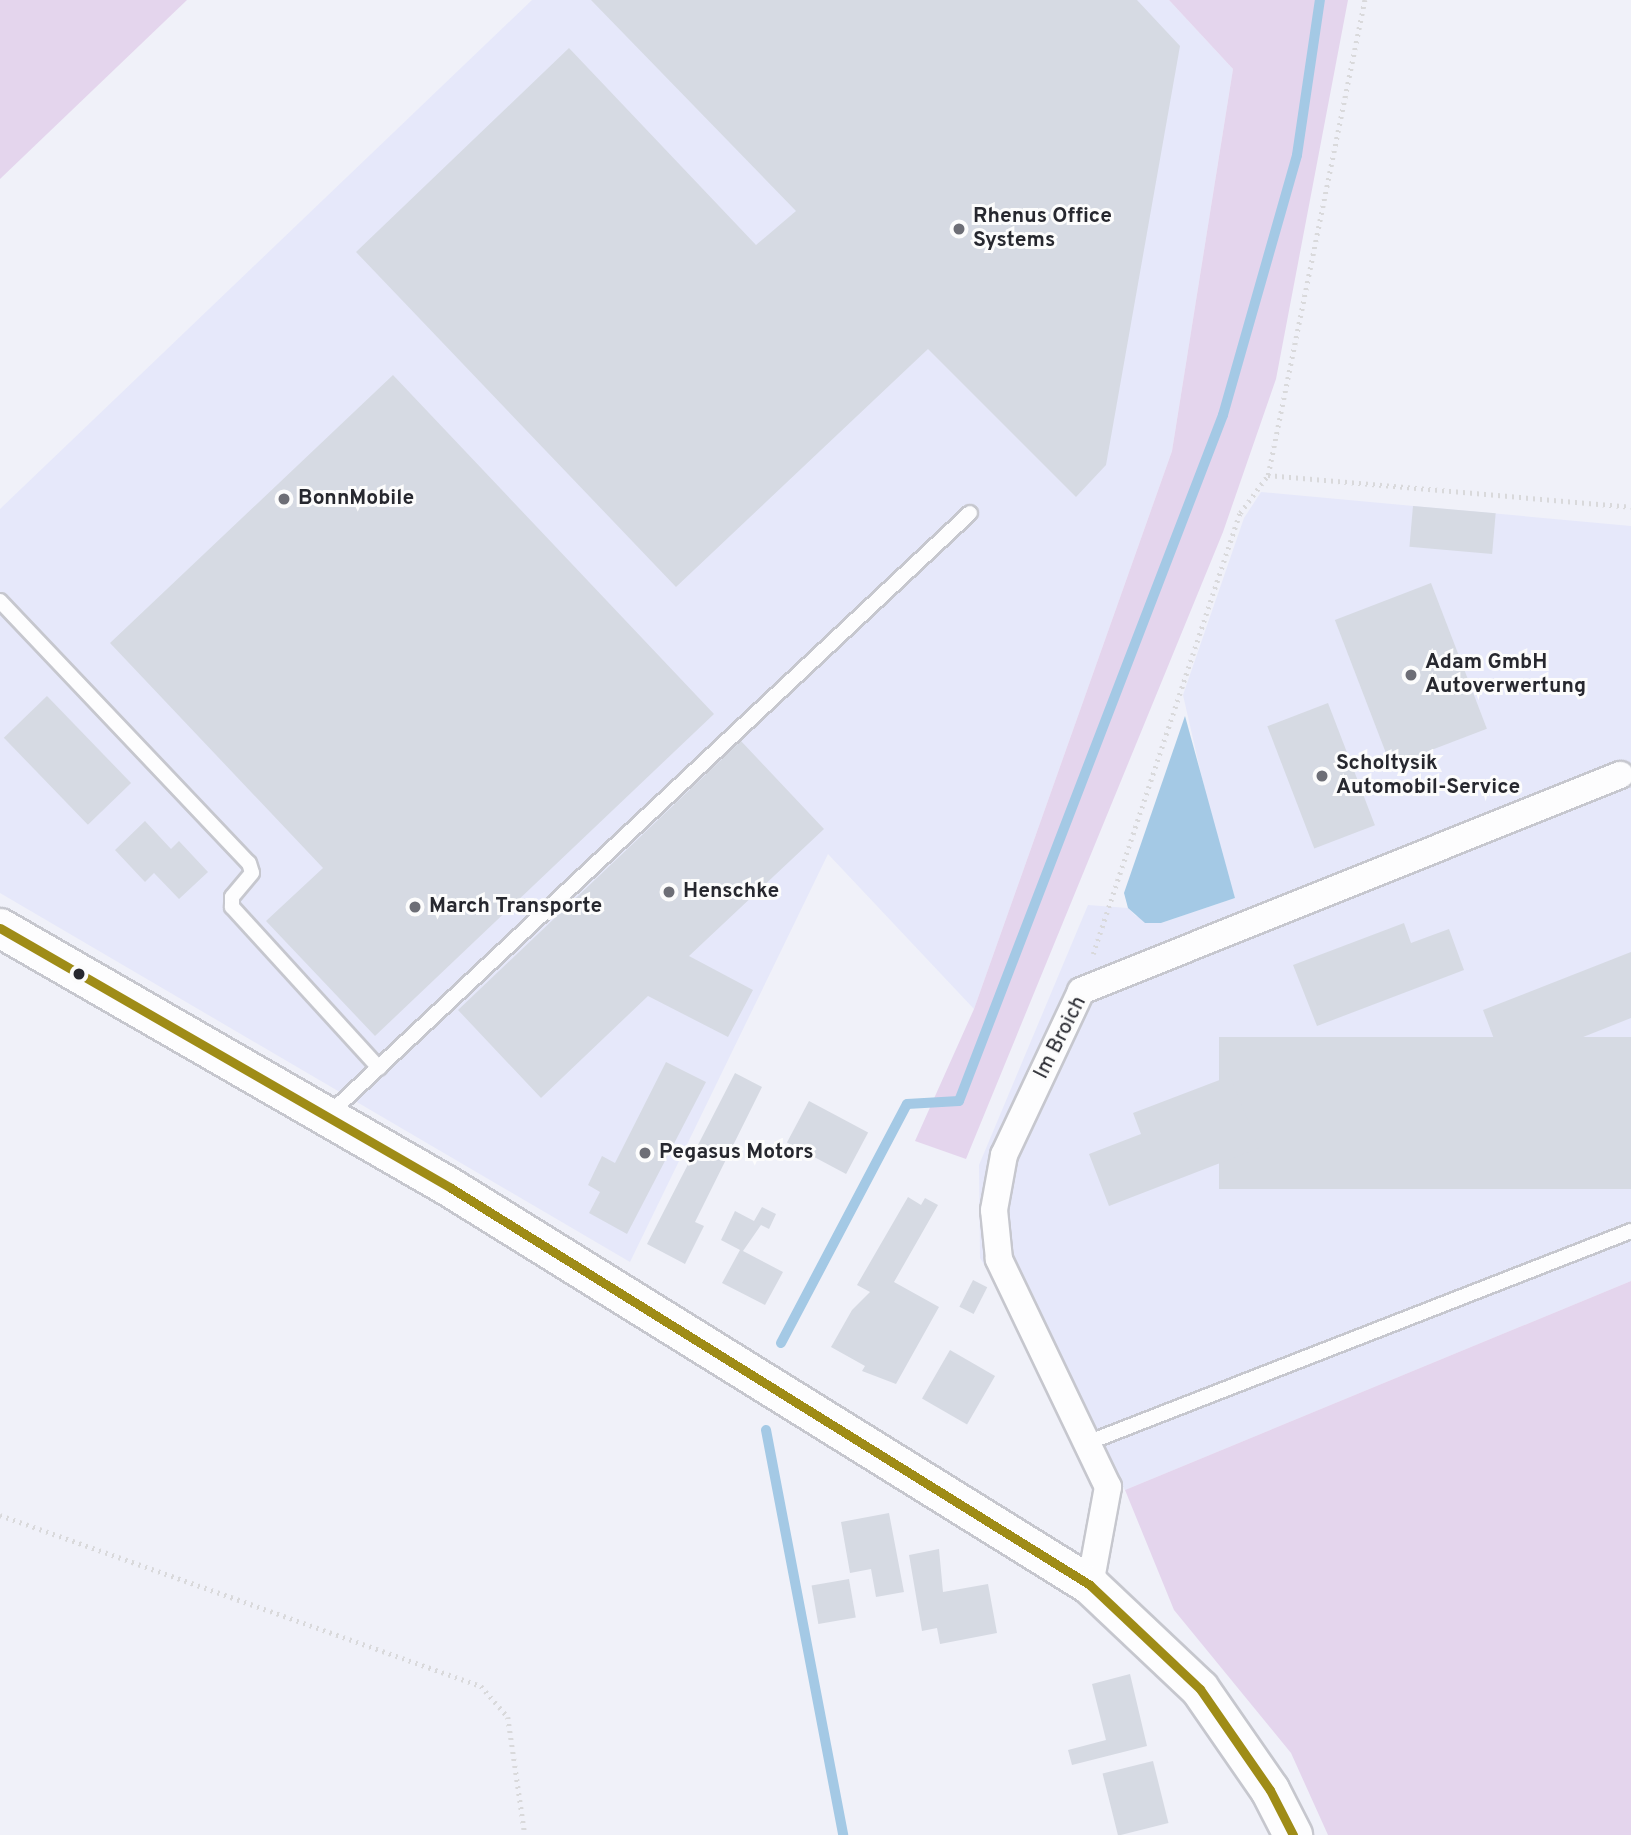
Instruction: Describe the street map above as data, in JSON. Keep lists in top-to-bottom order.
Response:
{
  "streets": {
    "street": ["Im Broich"]
  },
  "places": [
    "Rhenus Office Systems",
    "BonnMobile",
    "Adam GmbH Autoverwertung",
    "Scholtysik Automobil-Service",
    "Henschke",
    "March Transporte",
    "Pegasus Motors"
  ]
}
